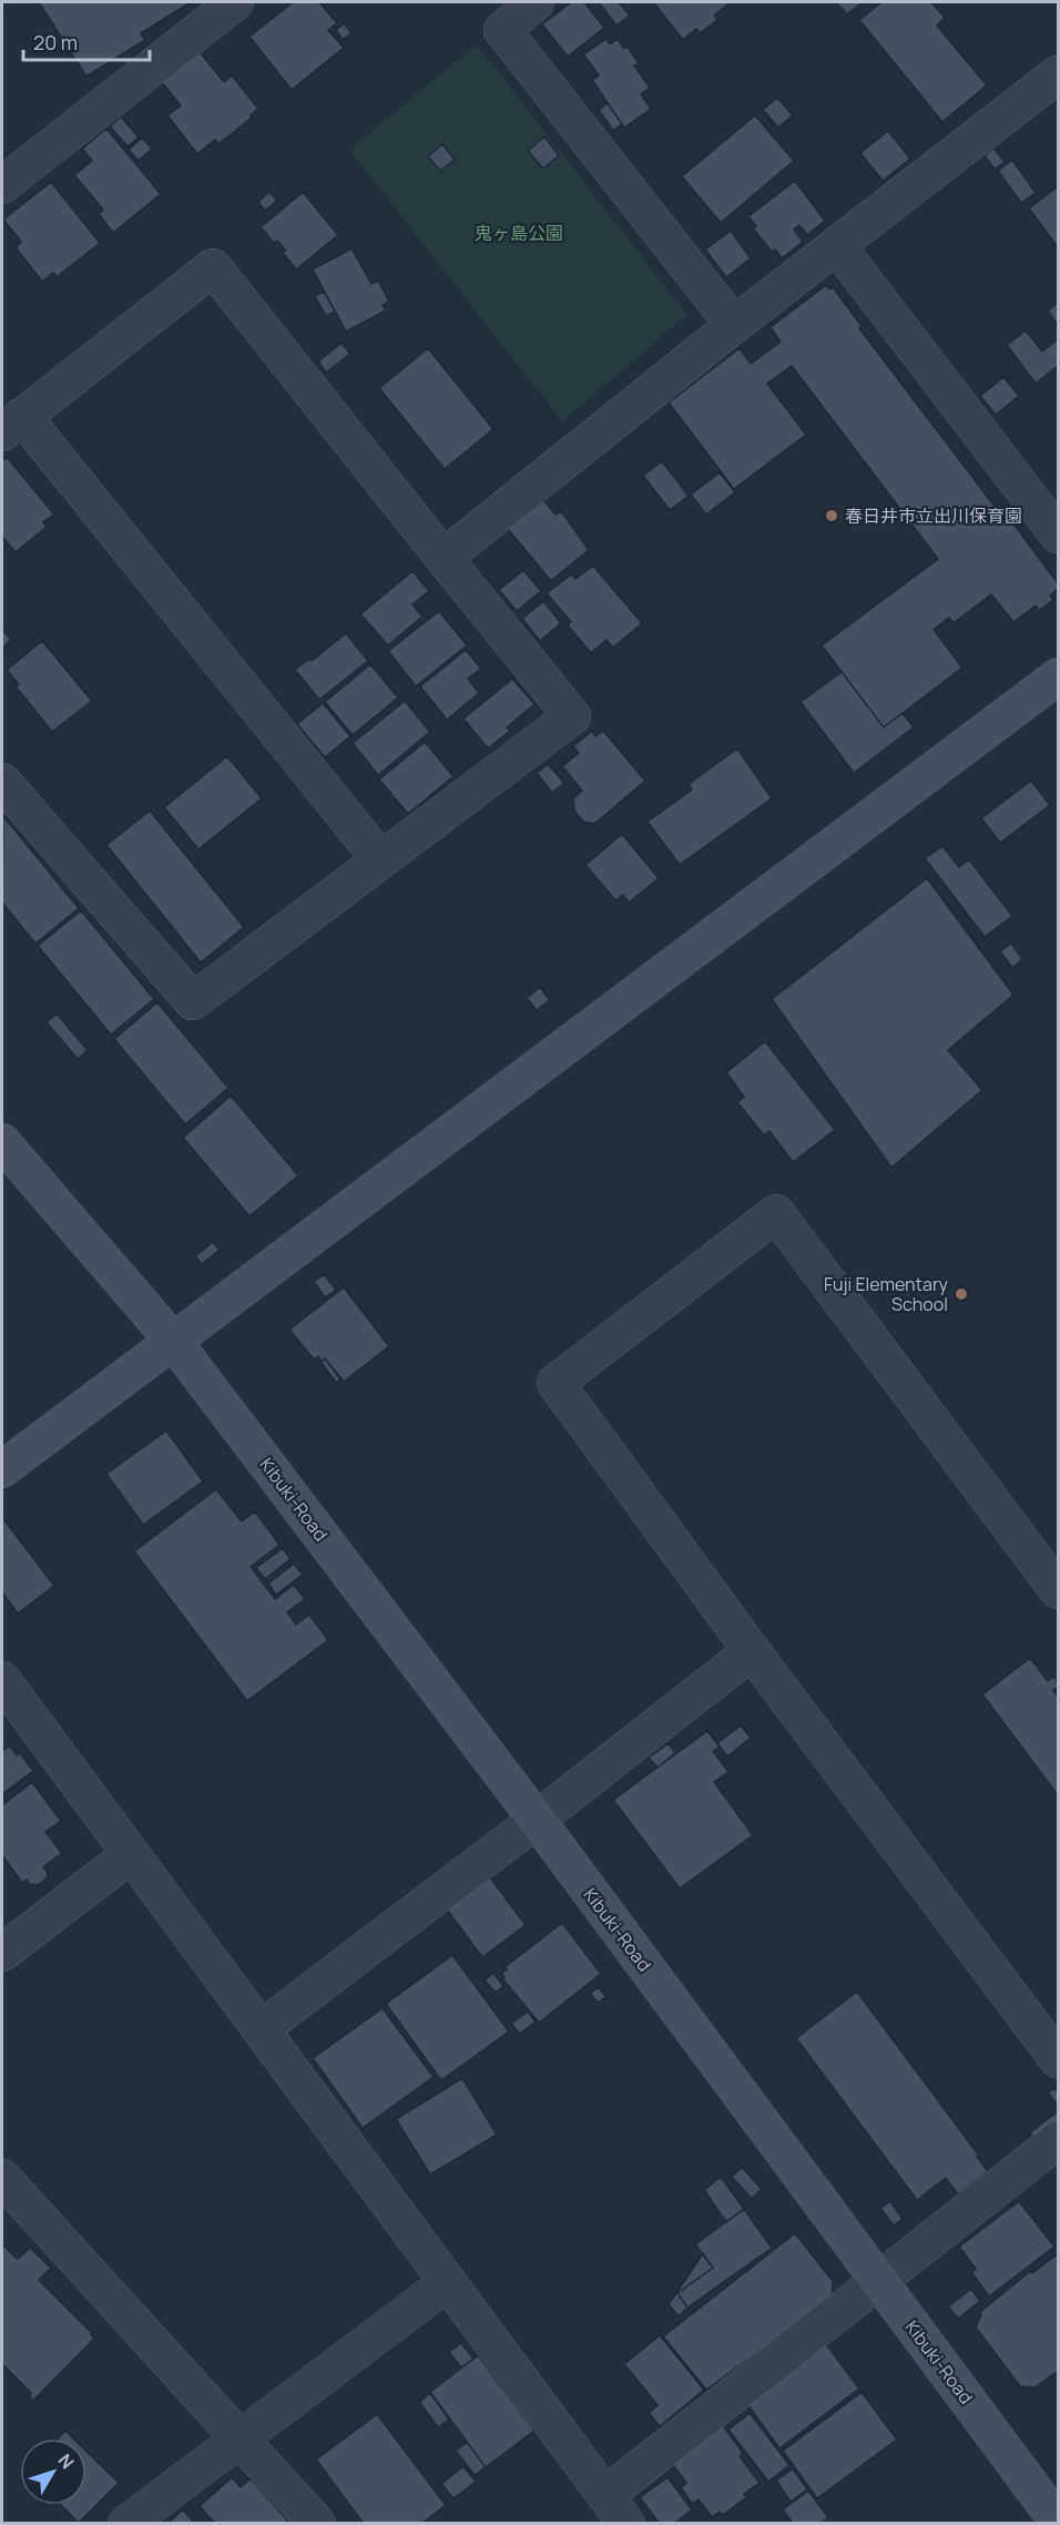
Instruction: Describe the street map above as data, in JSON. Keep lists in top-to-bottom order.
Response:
{
  "streets": {
    "street": ["Kibuki-Road"]
  },
  "parks": ["鬼ヶ島公園"],
  "places": ["春日井市立出川保育園", "Fuji Elementary School"],
  "scale_bar": "20 m",
  "north": "top right"
}
